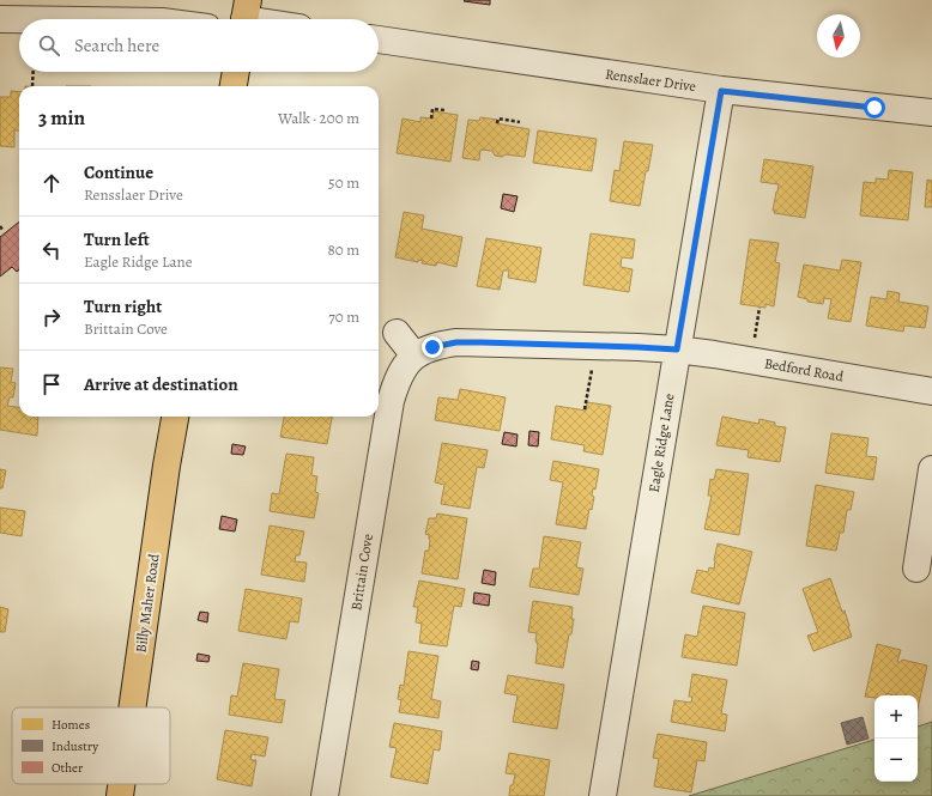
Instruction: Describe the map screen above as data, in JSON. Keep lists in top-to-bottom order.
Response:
{
  "streets": {
    "main road": ["Billy Maher Road"],
    "street": [
      "Rensslaer Drive",
      "Bedford Road",
      "Eagle Ridge Lane",
      "Brittain Cove"
    ]
  },
  "crossings": [
    ["Rensslaer Drive", "Eagle Ridge Lane"],
    ["Bedford Road", "Eagle Ridge Lane"],
    ["Bedford Road", "Brittain Cove"],
    ["Eagle Ridge Lane", "Brittain Cove"]
  ],
  "legend": ["Homes", "Industry", "Other"],
  "north": "bottom",
  "page": {
    "search": "Search here",
    "heading": ["3 min", "Walk · 200 m"],
    "list": [
      ["Continue", "Rensslaer Drive", "50 m"],
      ["Turn left", "Eagle Ridge Lane", "80 m"],
      ["Turn right", "Brittain Cove", "70 m"],
      "Arrive at destination"
    ],
    "map_buttons": ["+", "−"]
  }
}
